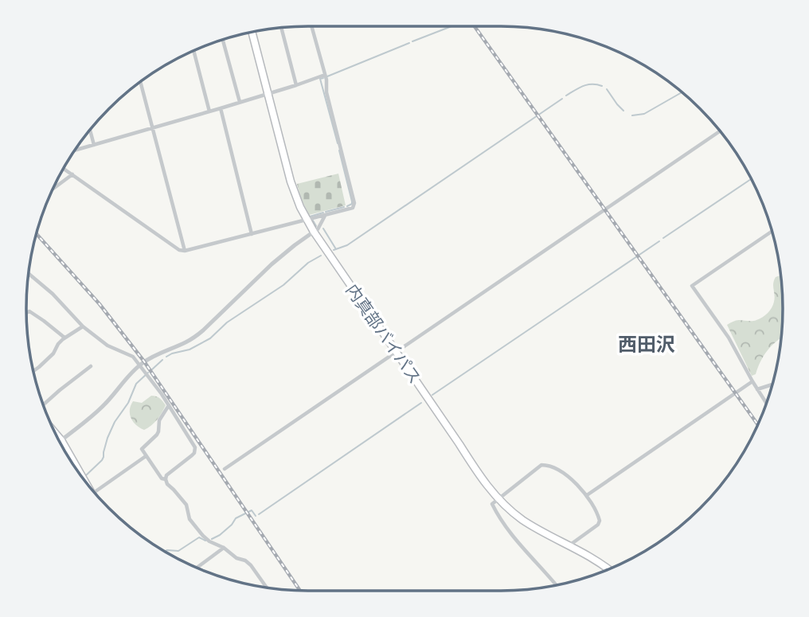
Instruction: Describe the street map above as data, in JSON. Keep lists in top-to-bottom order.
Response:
{
  "streets": {
    "highway": ["内真部バイパス"]
  },
  "districts": ["西田沢"]
}
